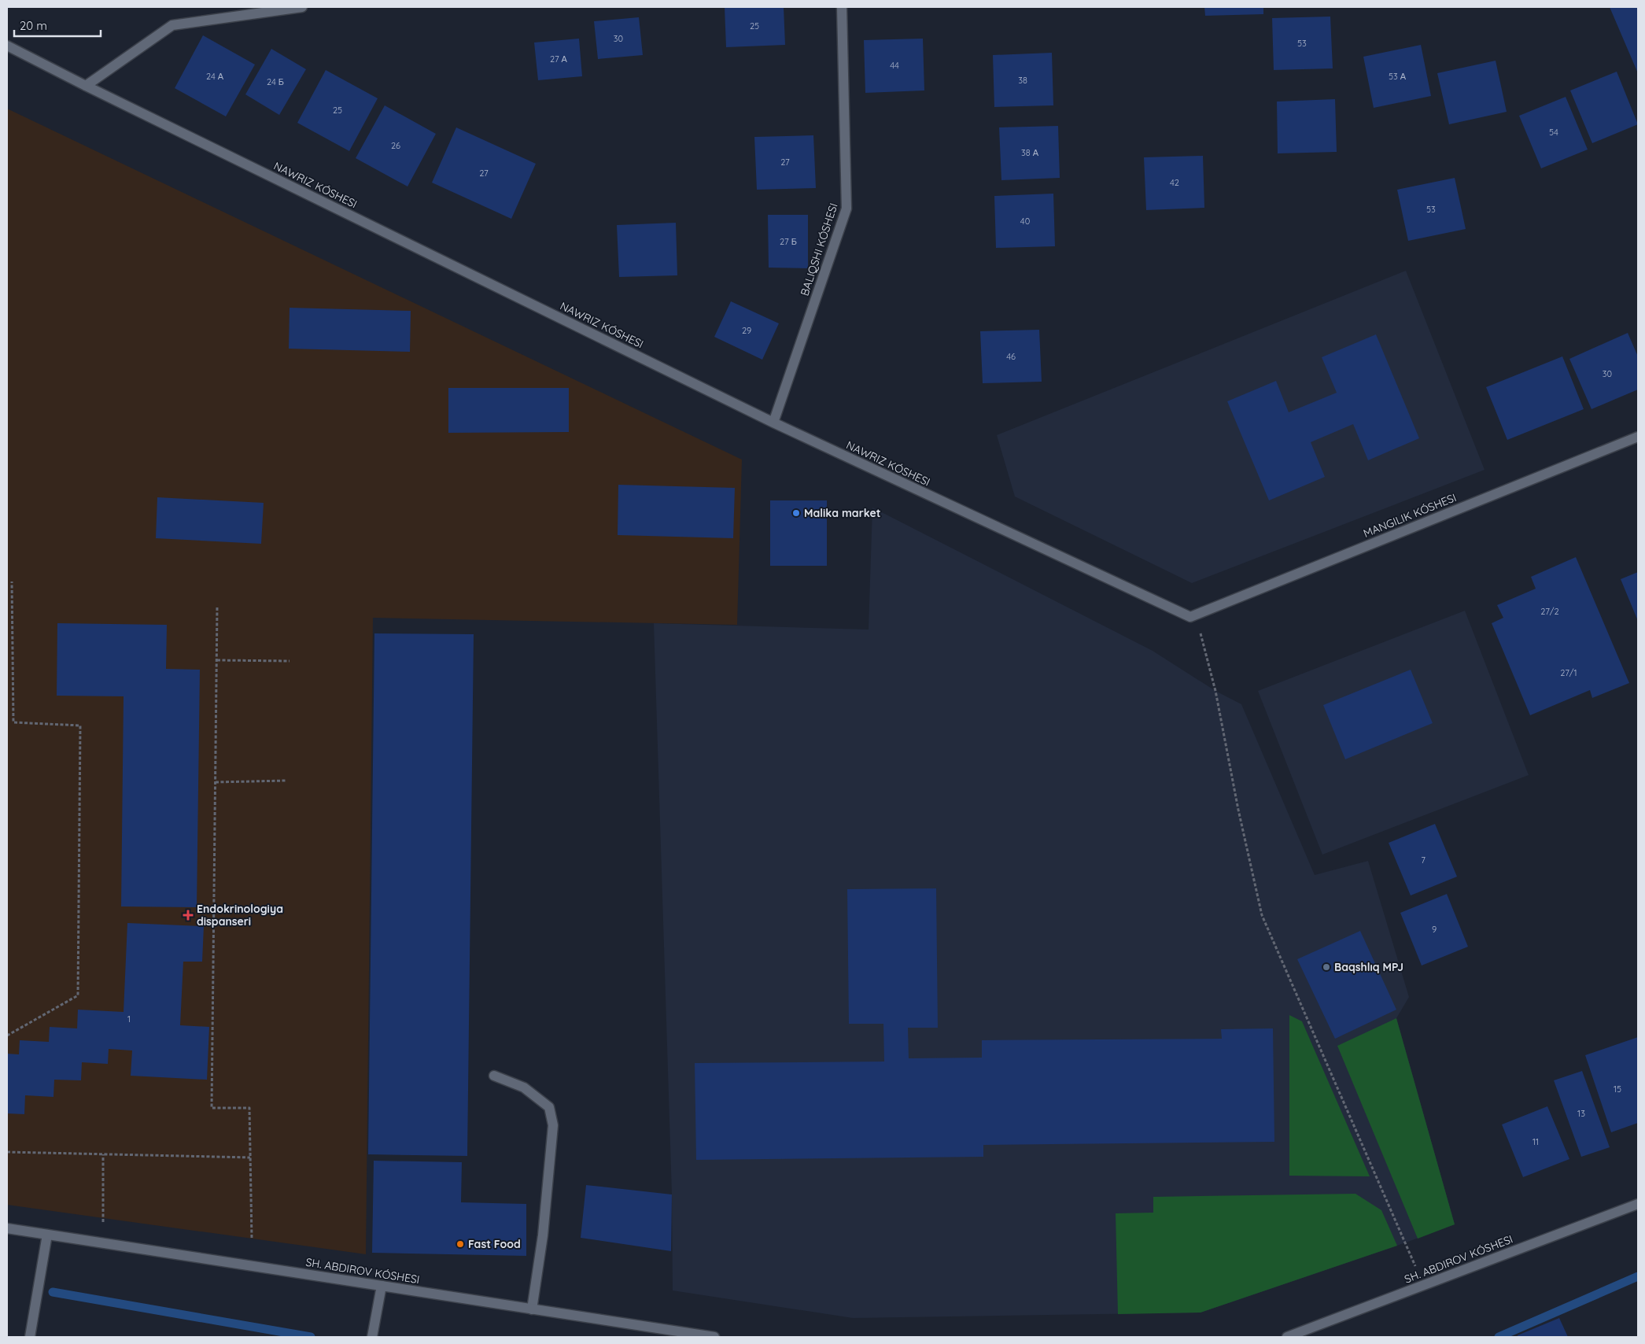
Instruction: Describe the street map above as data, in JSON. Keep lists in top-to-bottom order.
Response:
{
  "streets": {
    "street": ["MANGILIK KÓSHESI", "SH. ABDIROV KÓSHESI"]
  },
  "places": {
    "other": ["Malika market", "Baqshlıq MPJ", "Fast Food"],
    "health": ["Endokrinologiya dispanseri"]
  },
  "house_numbers": [
    "25",
    "30",
    "53",
    "27 А",
    "44",
    "24 А",
    "53 А",
    "38",
    "24 Б",
    "25",
    "54",
    "26",
    "38 А",
    "27",
    "27",
    "42",
    "53",
    "40",
    "27 Б",
    "29",
    "46",
    "30",
    "27/2",
    "27/1",
    "7",
    "9",
    "1",
    "15",
    "13",
    "11"
  ],
  "scale_bar": "20 m"
}
